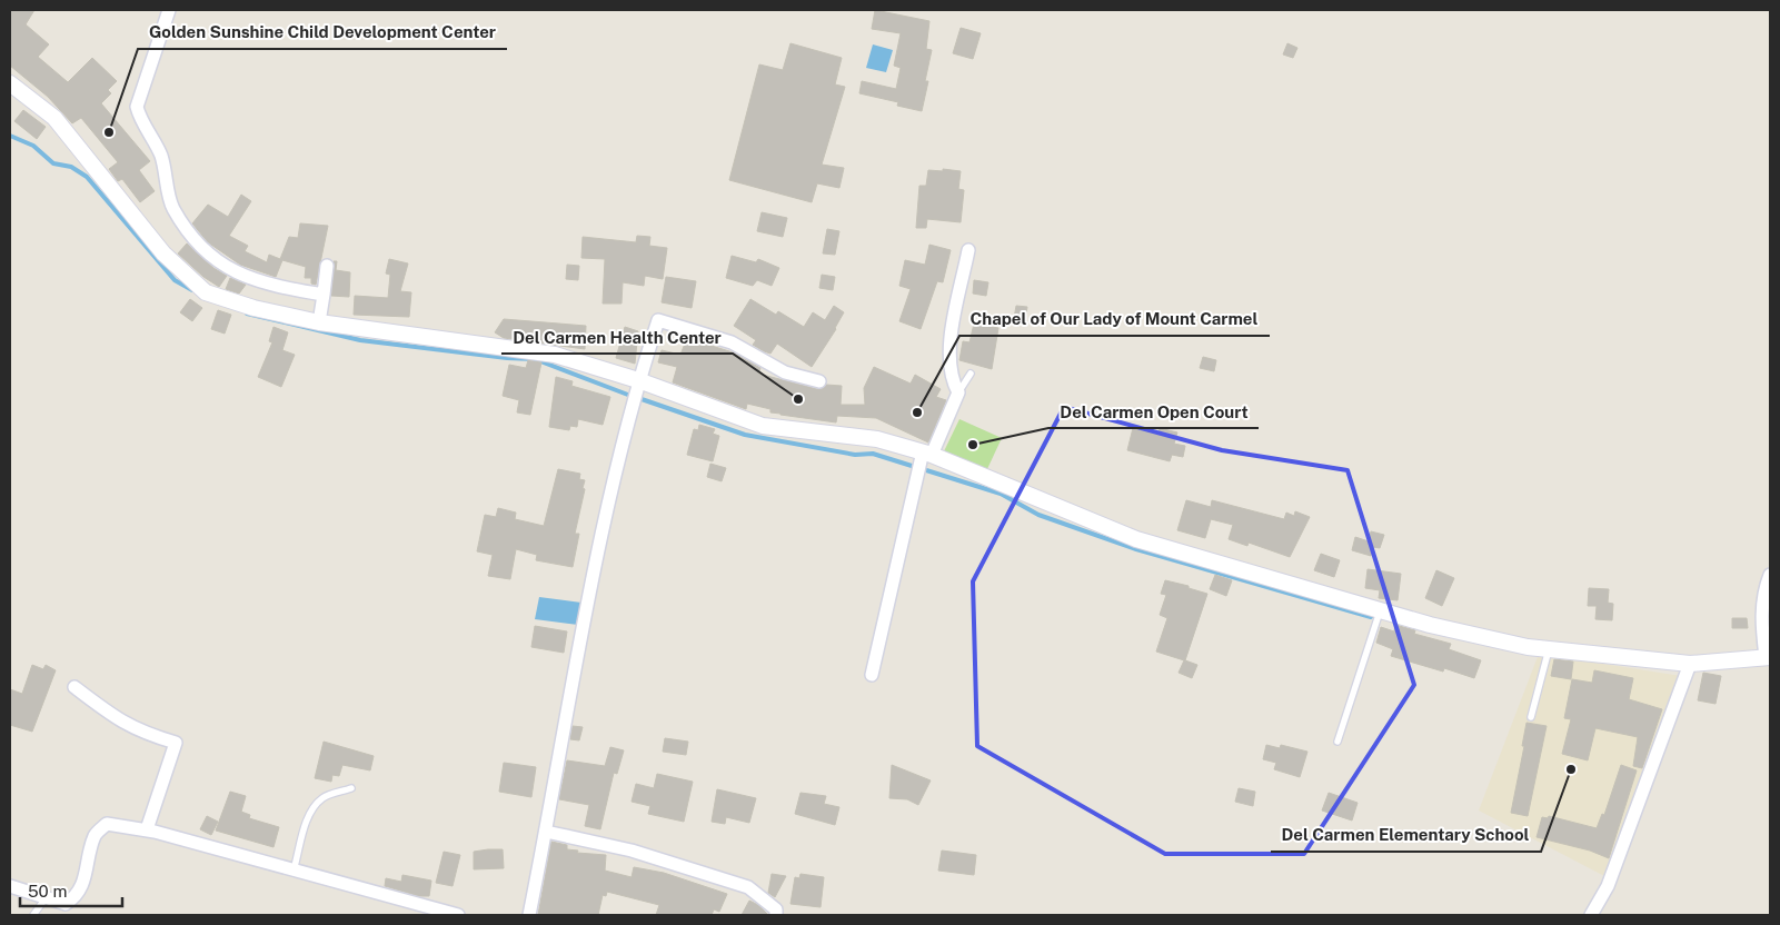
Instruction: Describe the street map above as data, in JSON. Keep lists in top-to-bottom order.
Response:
{
  "places": [
    "Golden Sunshine Child Development Center",
    "Del Carmen Health Center",
    "Chapel of Our Lady of Mount Carmel",
    "Del Carmen Open Court",
    "Del Carmen Elementary School"
  ],
  "scale_bar": "50 m"
}
